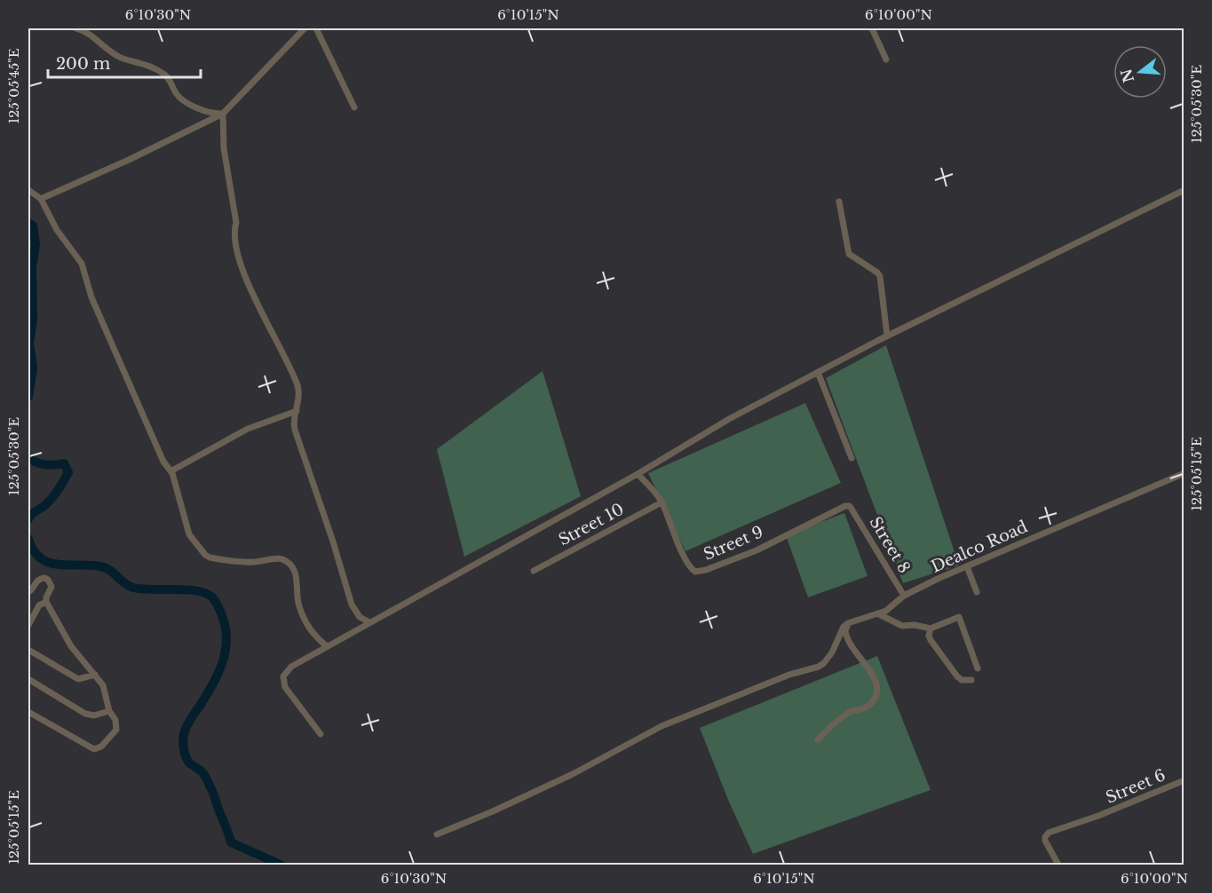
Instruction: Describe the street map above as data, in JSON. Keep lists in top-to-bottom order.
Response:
{
  "streets": {
    "street": [
      "Street 10",
      "Street 9",
      "Street 8",
      "Dealco Road",
      "Street 6"
    ]
  },
  "crossings": [
    ["Street 10", "Street 9"],
    ["Street 9", "Street 8"],
    ["Street 8", "Dealco Road"]
  ],
  "scale_bar": "200 m",
  "north": "left",
  "coordinates": [
    "6°10'30\"N",
    "6°10'15\"N",
    "6°10'00\"N",
    "125°05'45\"E",
    "125°05'30\"E",
    "125°05'15\"E"
  ]
}
